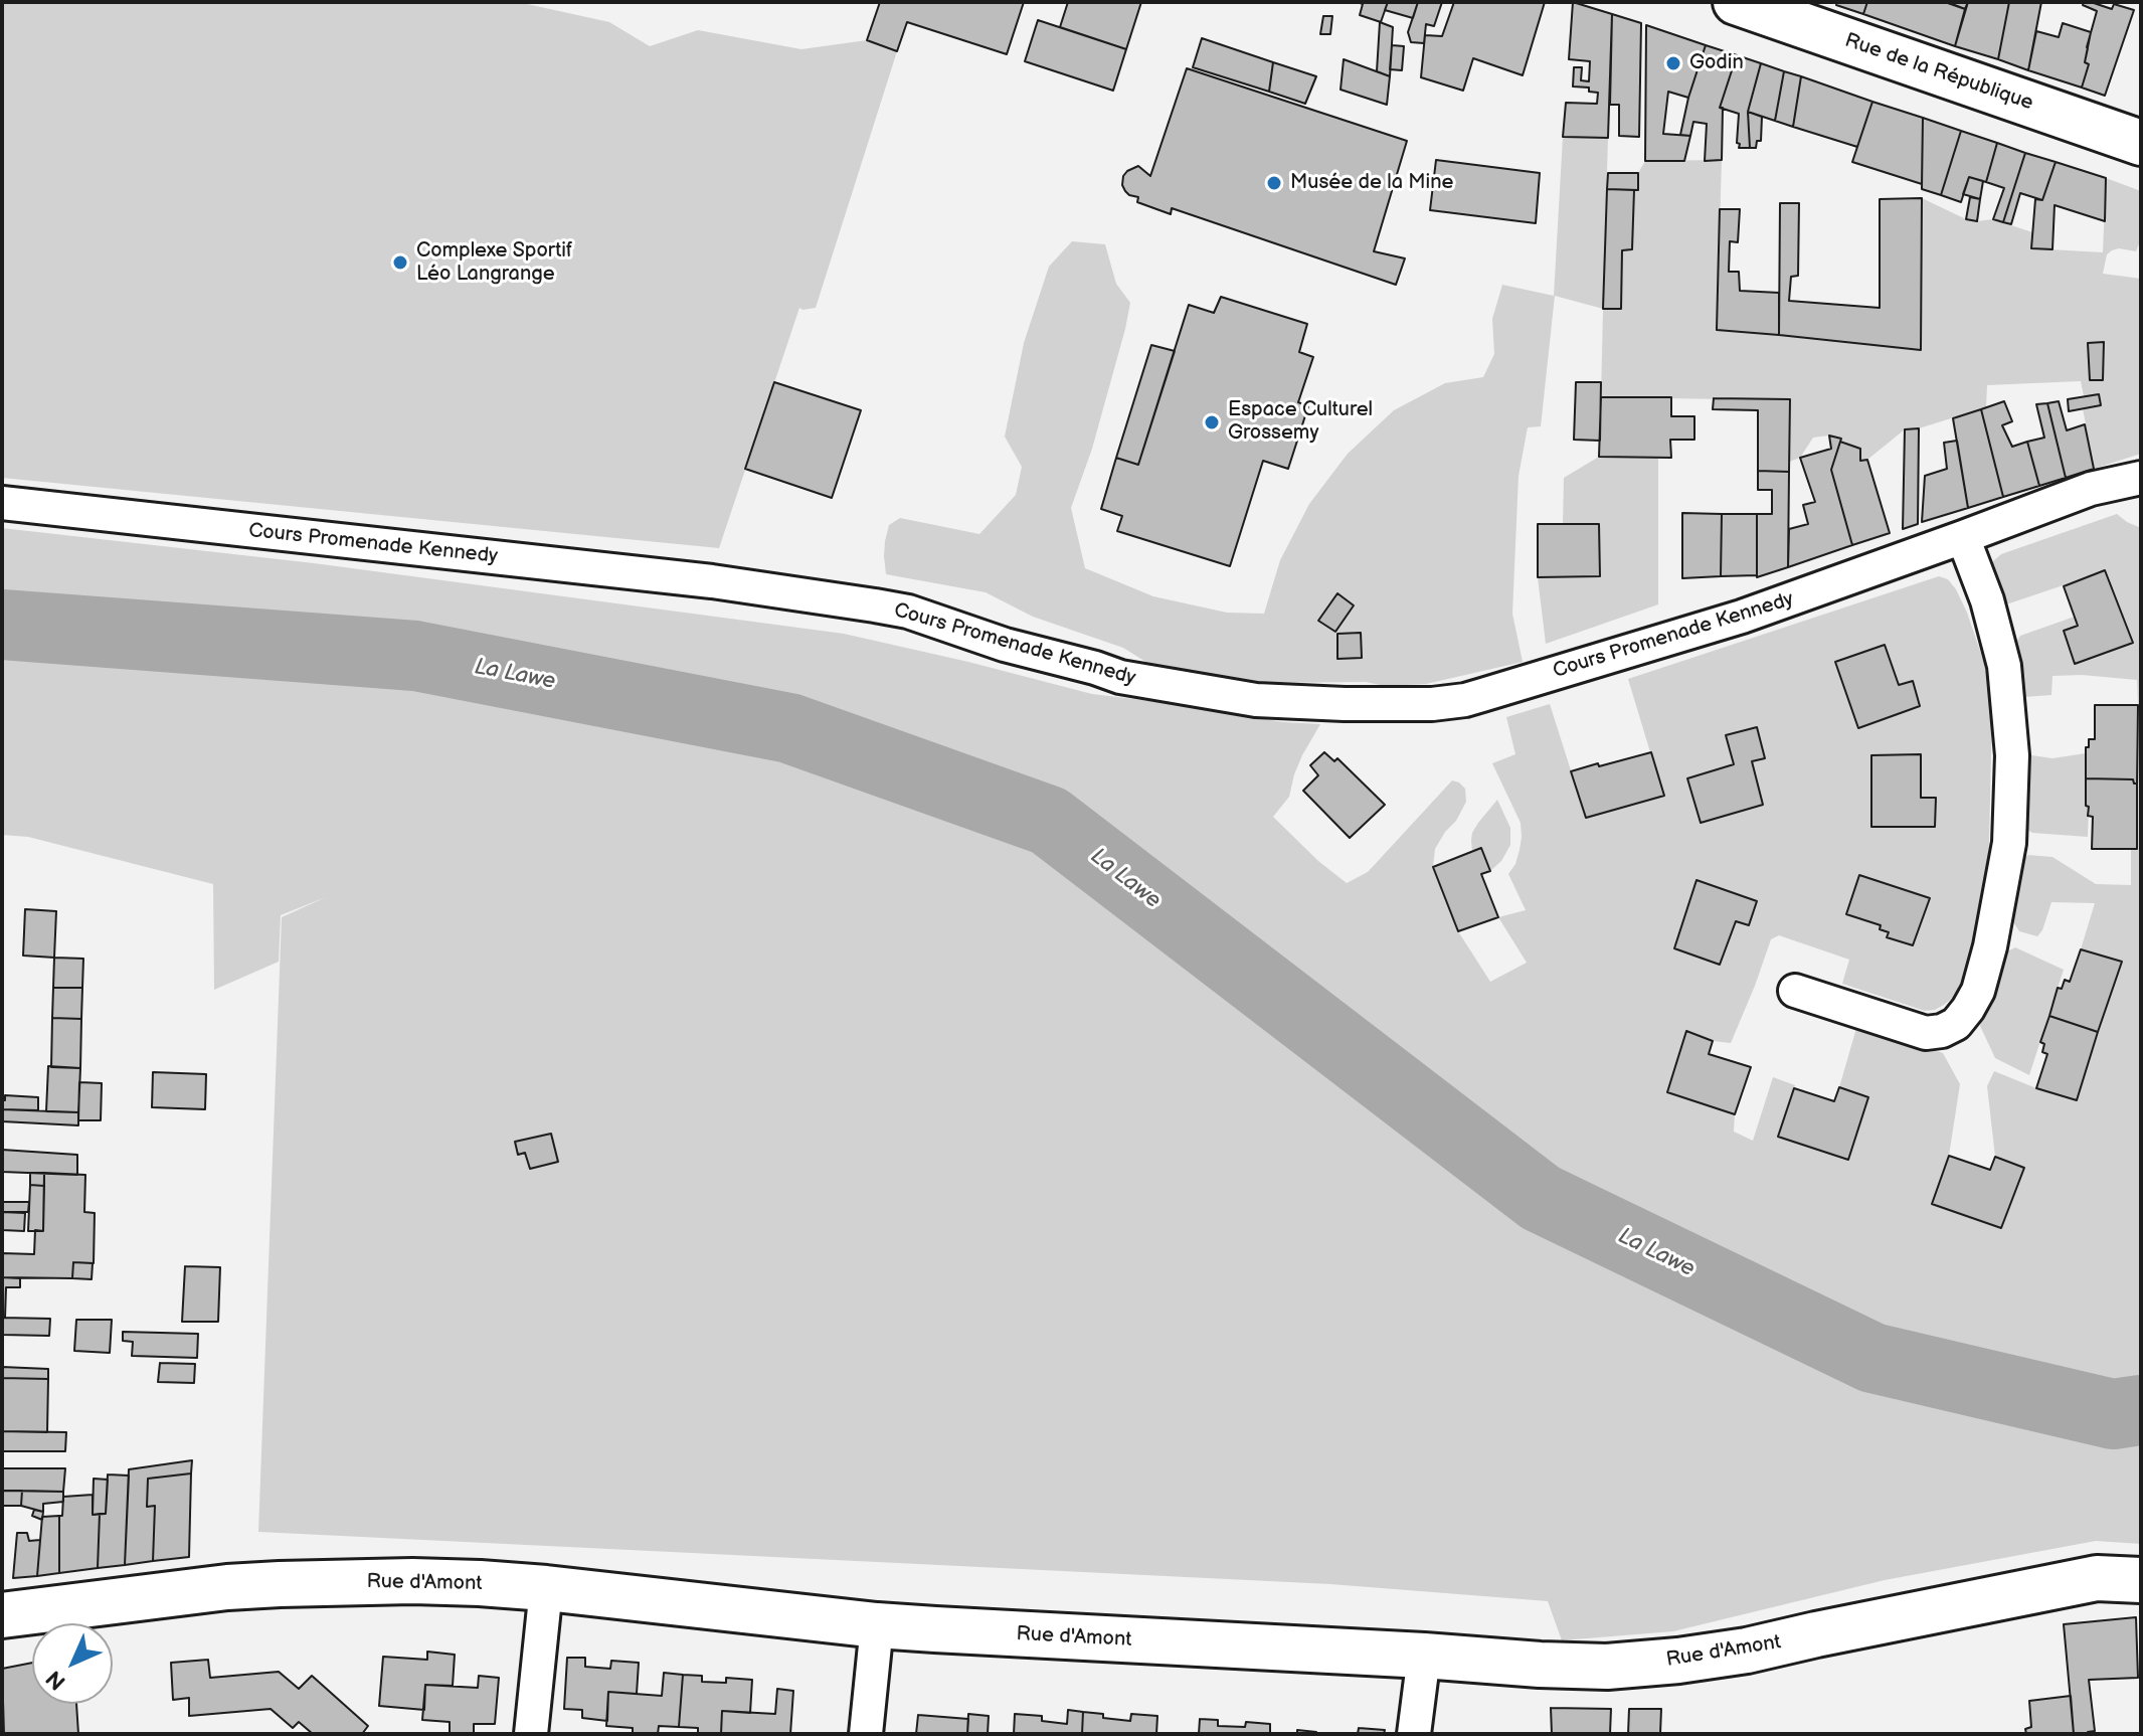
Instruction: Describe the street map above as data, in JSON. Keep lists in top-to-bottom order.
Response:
{
  "streets": {
    "street": ["Rue de la République", "Cours Promenade Kennedy", "Rue d'Amont"]
  },
  "water": ["La Lawe"],
  "places": [
    "Godin",
    "Musée de la Mine",
    "Complexe Sportif Léo Langrange",
    "Espace Culturel Grossemy"
  ],
  "north": "bottom left"
}
